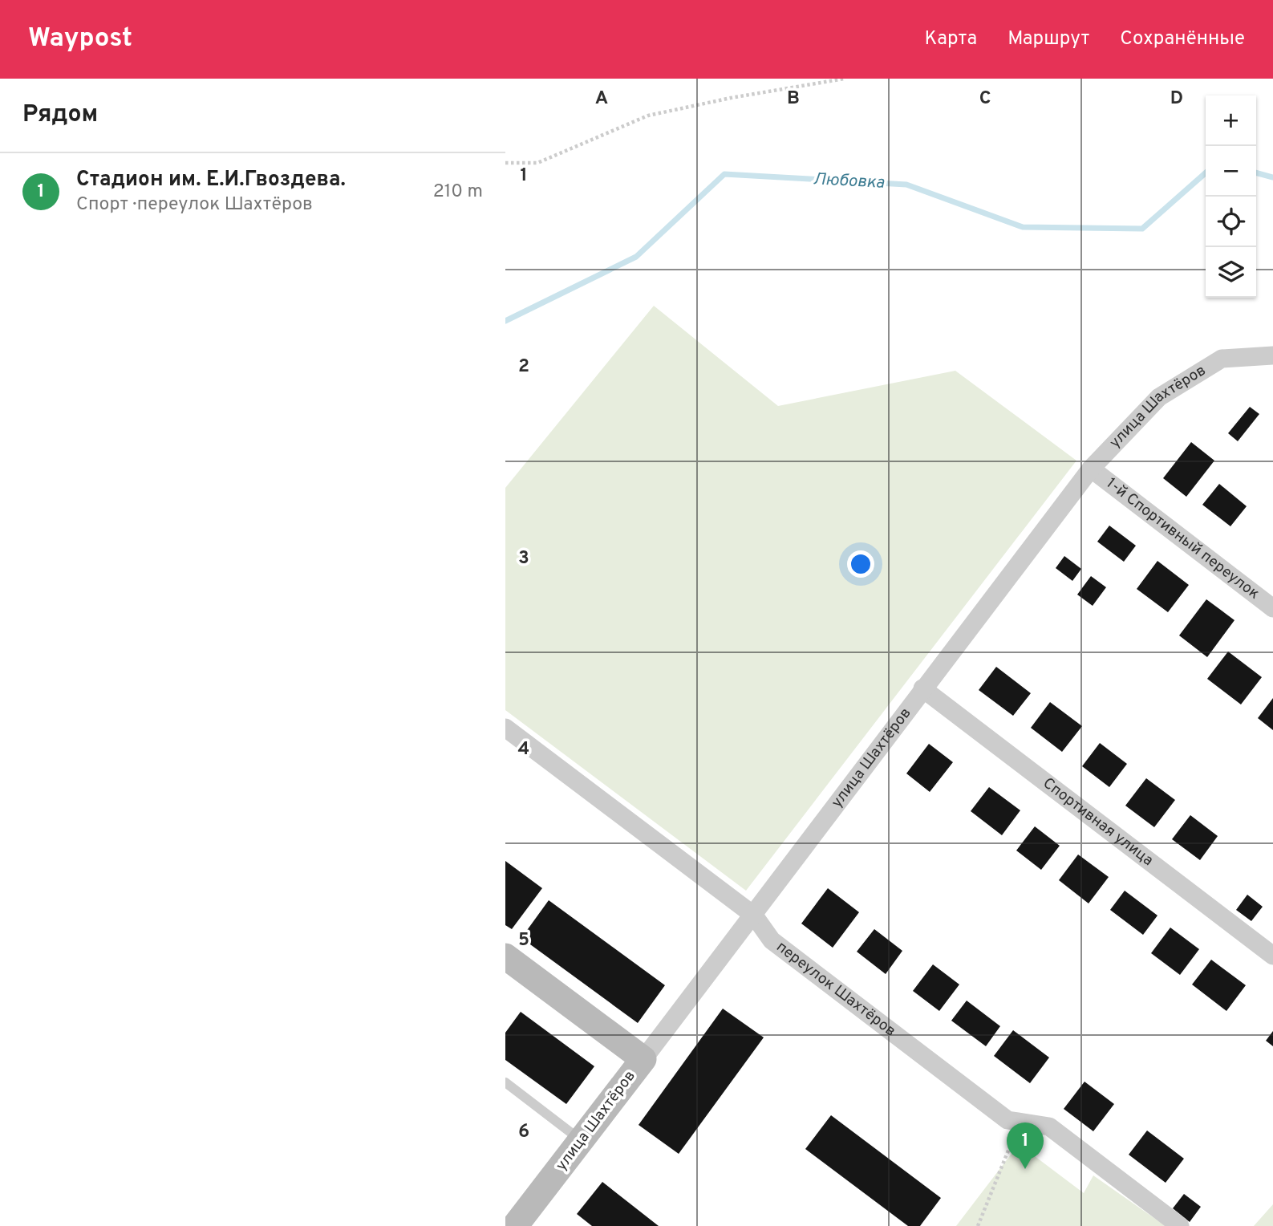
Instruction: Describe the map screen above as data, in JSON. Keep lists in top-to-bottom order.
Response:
{
  "streets": {
    "street": [
      "улица Шахтёров",
      "1-й Спортивный переулок",
      "Спортивная улица",
      "переулок Шахтёров"
    ]
  },
  "crossings": [
    ["улица Шахтёров", "1-й Спортивный переулок"],
    ["улица Шахтёров", "Спортивная улица"],
    ["улица Шахтёров", "переулок Шахтёров"]
  ],
  "water": ["Любовка"],
  "page": {
    "header": "Waypost",
    "nav": ["Карта", "Маршрут", "Сохранённые"],
    "heading": "Рядом",
    "map_buttons": ["+", "−"],
    "list": [
      {
        "mark": "1",
        "name": "Стадион им. Е.И.Гвоздева.",
        "note": "Спорт · переулок Шахтёров",
        "value": "210 m"
      }
    ],
    "pins": "1"
  },
  "grid": {
    "columns": [
      "A",
      "B",
      "C",
      "D"
    ],
    "rows": [
      "1",
      "2",
      "3",
      "4",
      "5",
      "6"
    ]
  }
}
